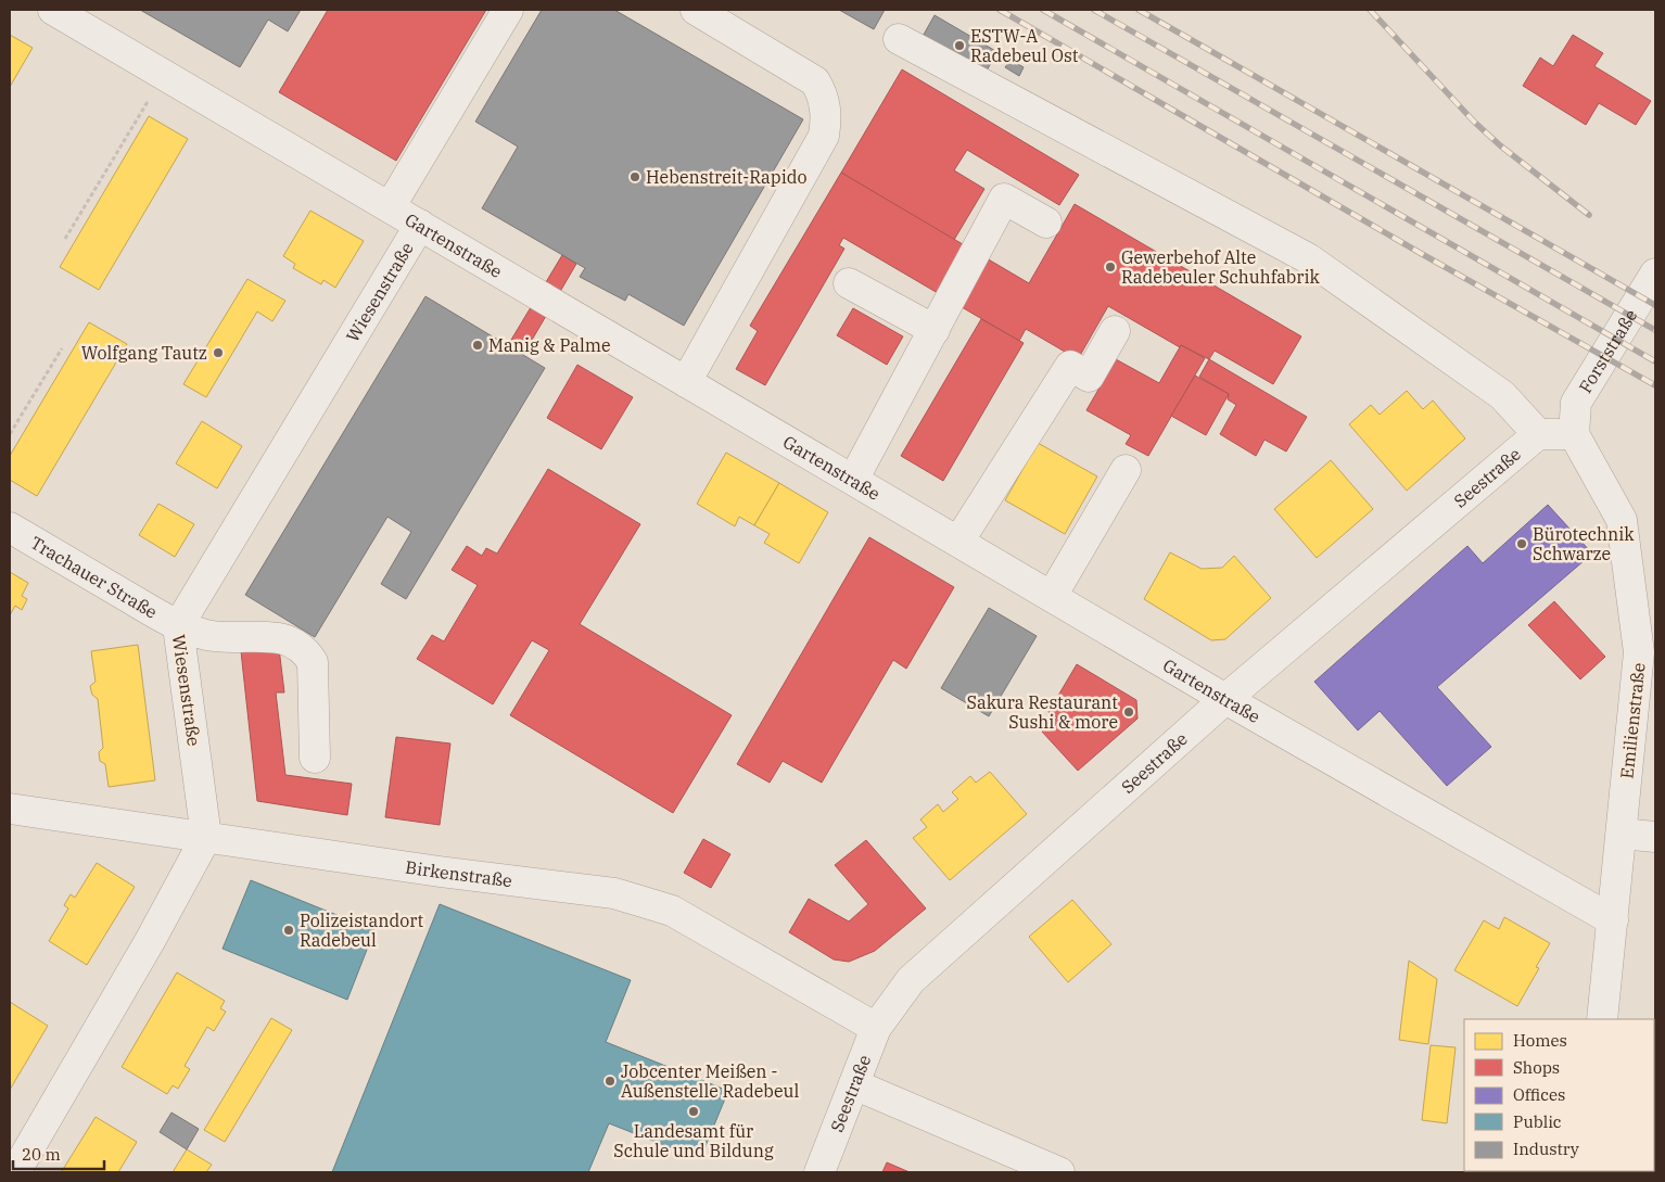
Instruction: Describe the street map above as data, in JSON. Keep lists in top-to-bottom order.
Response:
{
  "streets": {
    "street": [
      "Gartenstraße",
      "Wiesenstraße",
      "Forststraße",
      "Seestraße",
      "Trachauer Straße",
      "Emilienstraße",
      "Birkenstraße"
    ]
  },
  "crossings": [
    ["Gartenstraße", "Wiesenstraße"],
    ["Gartenstraße", "Seestraße"],
    ["Gartenstraße", "Emilienstraße"],
    ["Wiesenstraße", "Trachauer Straße"],
    ["Wiesenstraße", "Birkenstraße"],
    ["Forststraße", "Seestraße"],
    ["Forststraße", "Emilienstraße"],
    ["Seestraße", "Emilienstraße"],
    ["Seestraße", "Birkenstraße"]
  ],
  "places": [
    "ESTW-A Radebeul Ost",
    "Hebenstreit-Rapido",
    "Gewerbehof Alte Radebeuler Schuhfabrik",
    "Manig & Palme",
    "Wolfgang Tautz",
    "Bürotechnik Schwarze",
    "Sakura Restaurant Sushi & more",
    "Polizeistandort Radebeul",
    "Jobcenter Meißen - Außenstelle Radebeul",
    "Landesamt für Schule und Bildung"
  ],
  "legend": [
    "Homes",
    "Shops",
    "Offices",
    "Public",
    "Industry"
  ],
  "scale_bar": "20 m"
}
